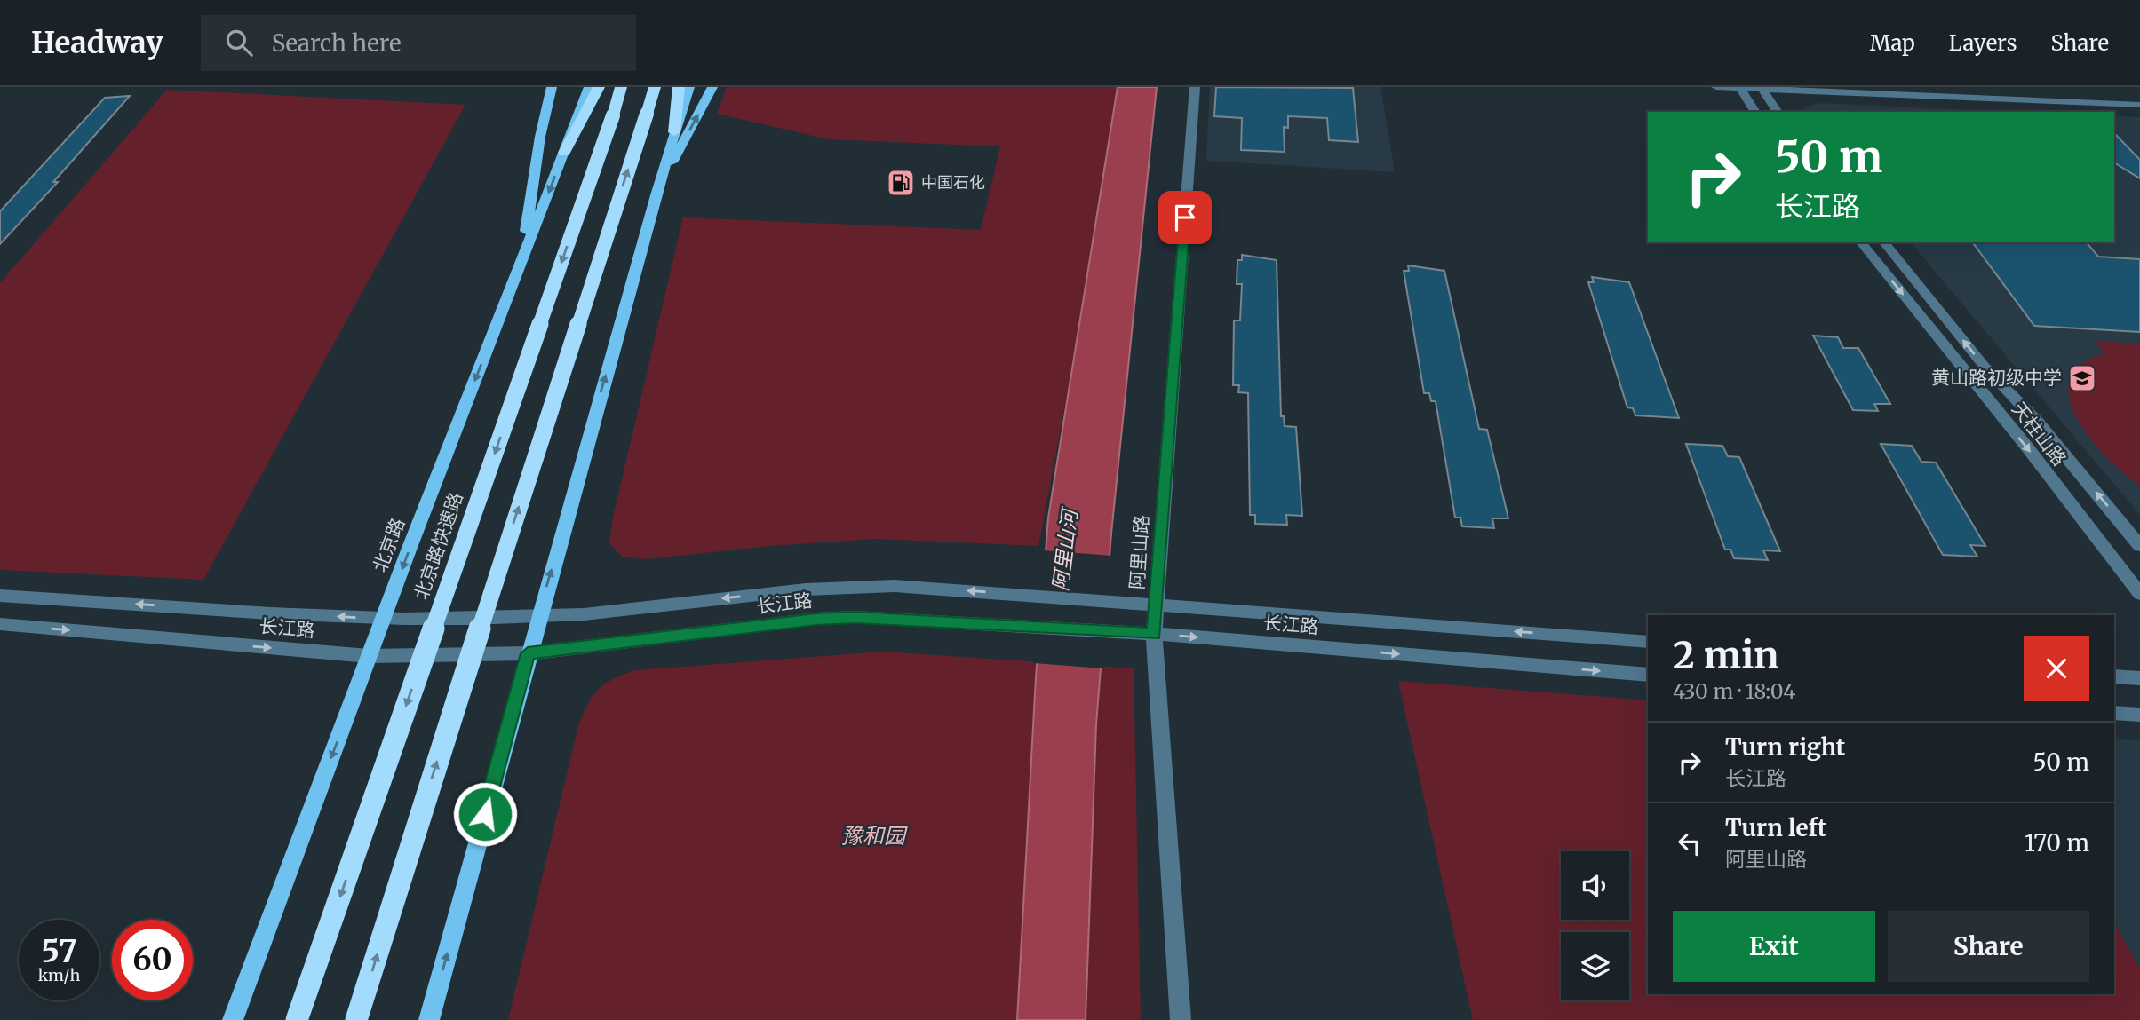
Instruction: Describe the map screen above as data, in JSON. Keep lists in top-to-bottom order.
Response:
{
  "streets": {
    "highway": ["北京路快速路"],
    "main road": ["北京路"],
    "street": ["天柱山路", "阿里山路", "长江路"]
  },
  "crossings": [
    ["北京路", "长江路"],
    ["阿里山路", "长江路"]
  ],
  "water": ["阿里山河"],
  "parks": ["豫和园"],
  "places": {
    "fuel station": ["中国石化"],
    "school or university": ["黄山路初级中学"]
  },
  "page": {
    "header": "Headway",
    "search": "Search here",
    "nav": ["Map", "Layers", "Share"],
    "turn": ["50 m", "长江路"],
    "heading": ["2 min", "430 m · 18:04"],
    "list": [
      {
        "name": "Turn right",
        "note": "长江路",
        "value": "50 m"
      },
      {
        "name": "Turn left",
        "note": "阿里山路",
        "value": "170 m"
      }
    ],
    "buttons": ["Exit", "Share"],
    "speed": "57 km/h",
    "limit": "60"
  }
}
